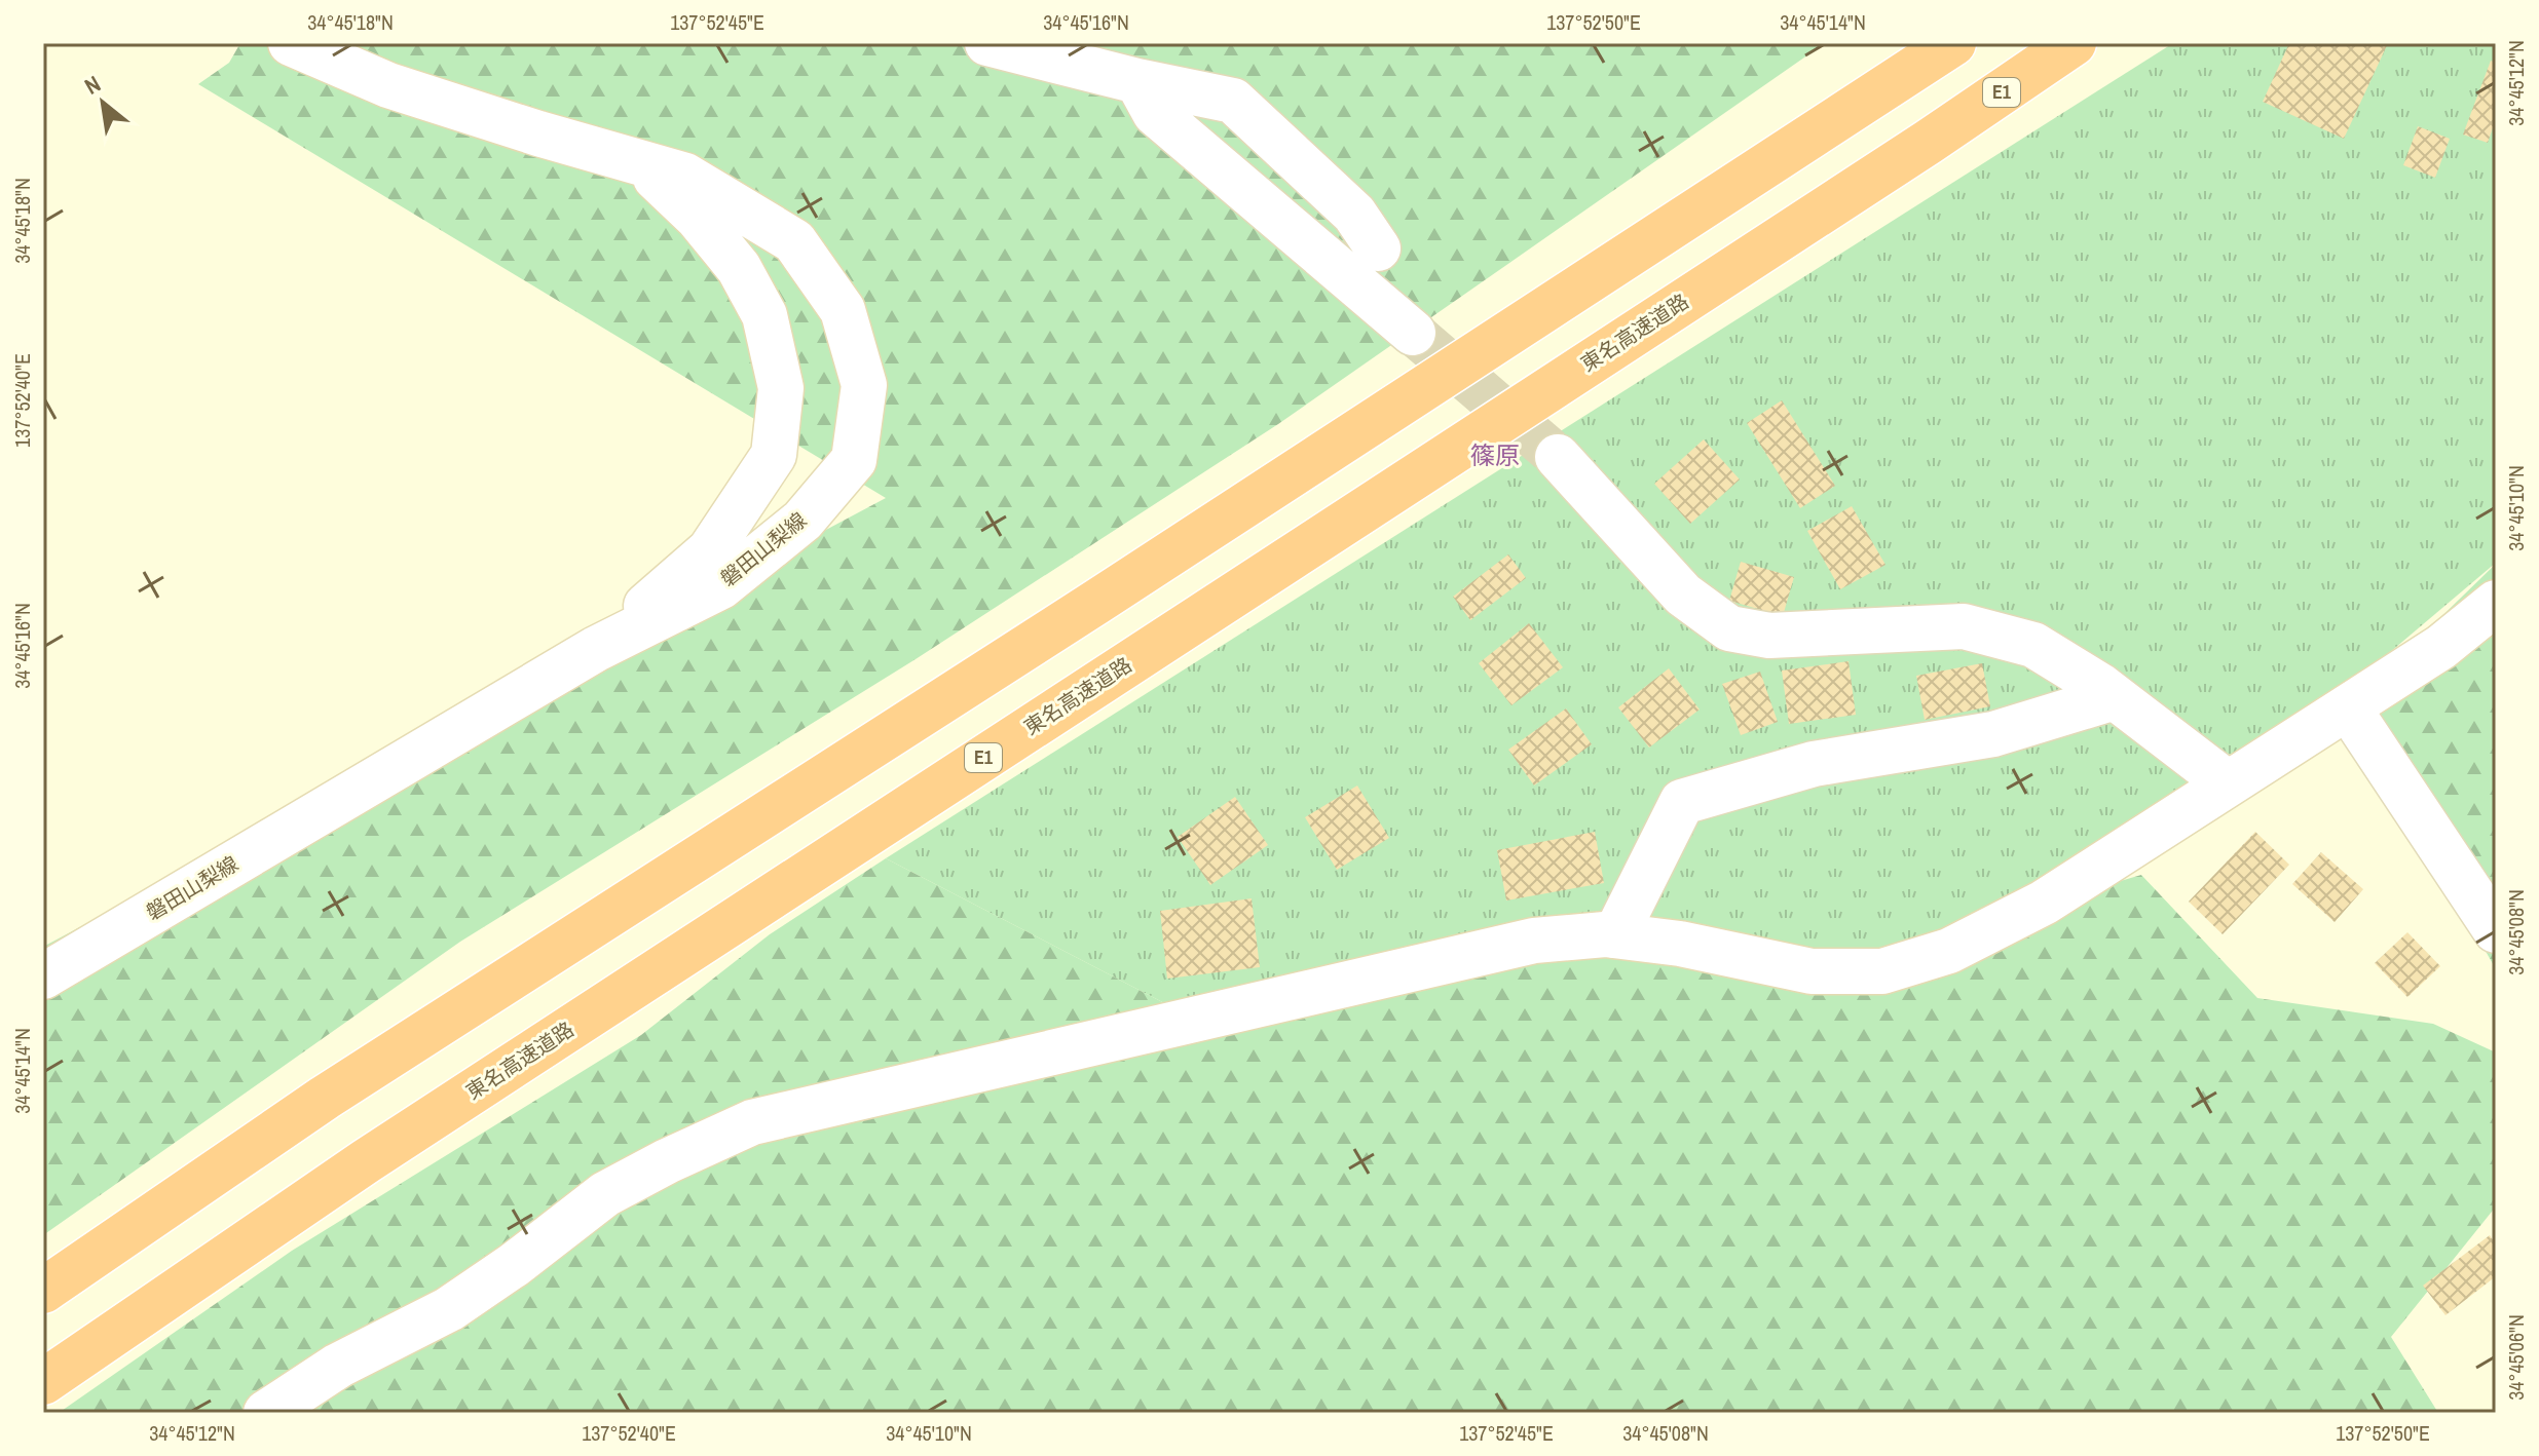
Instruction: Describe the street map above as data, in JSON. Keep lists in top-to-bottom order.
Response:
{
  "streets": {
    "highway": ["E1", "東名高速道路"],
    "street": ["磐田山梨線"]
  },
  "districts": ["篠原"],
  "north": "top left",
  "coordinates": [
    "34°45'18\"N",
    "137°52'45\"E",
    "34°45'16\"N",
    "137°52'50\"E",
    "34°45'14\"N",
    "34°45'12\"N",
    "137°52'40\"E",
    "34°45'10\"N",
    "34°45'08\"N",
    "34°45'06\"N"
  ]
}
